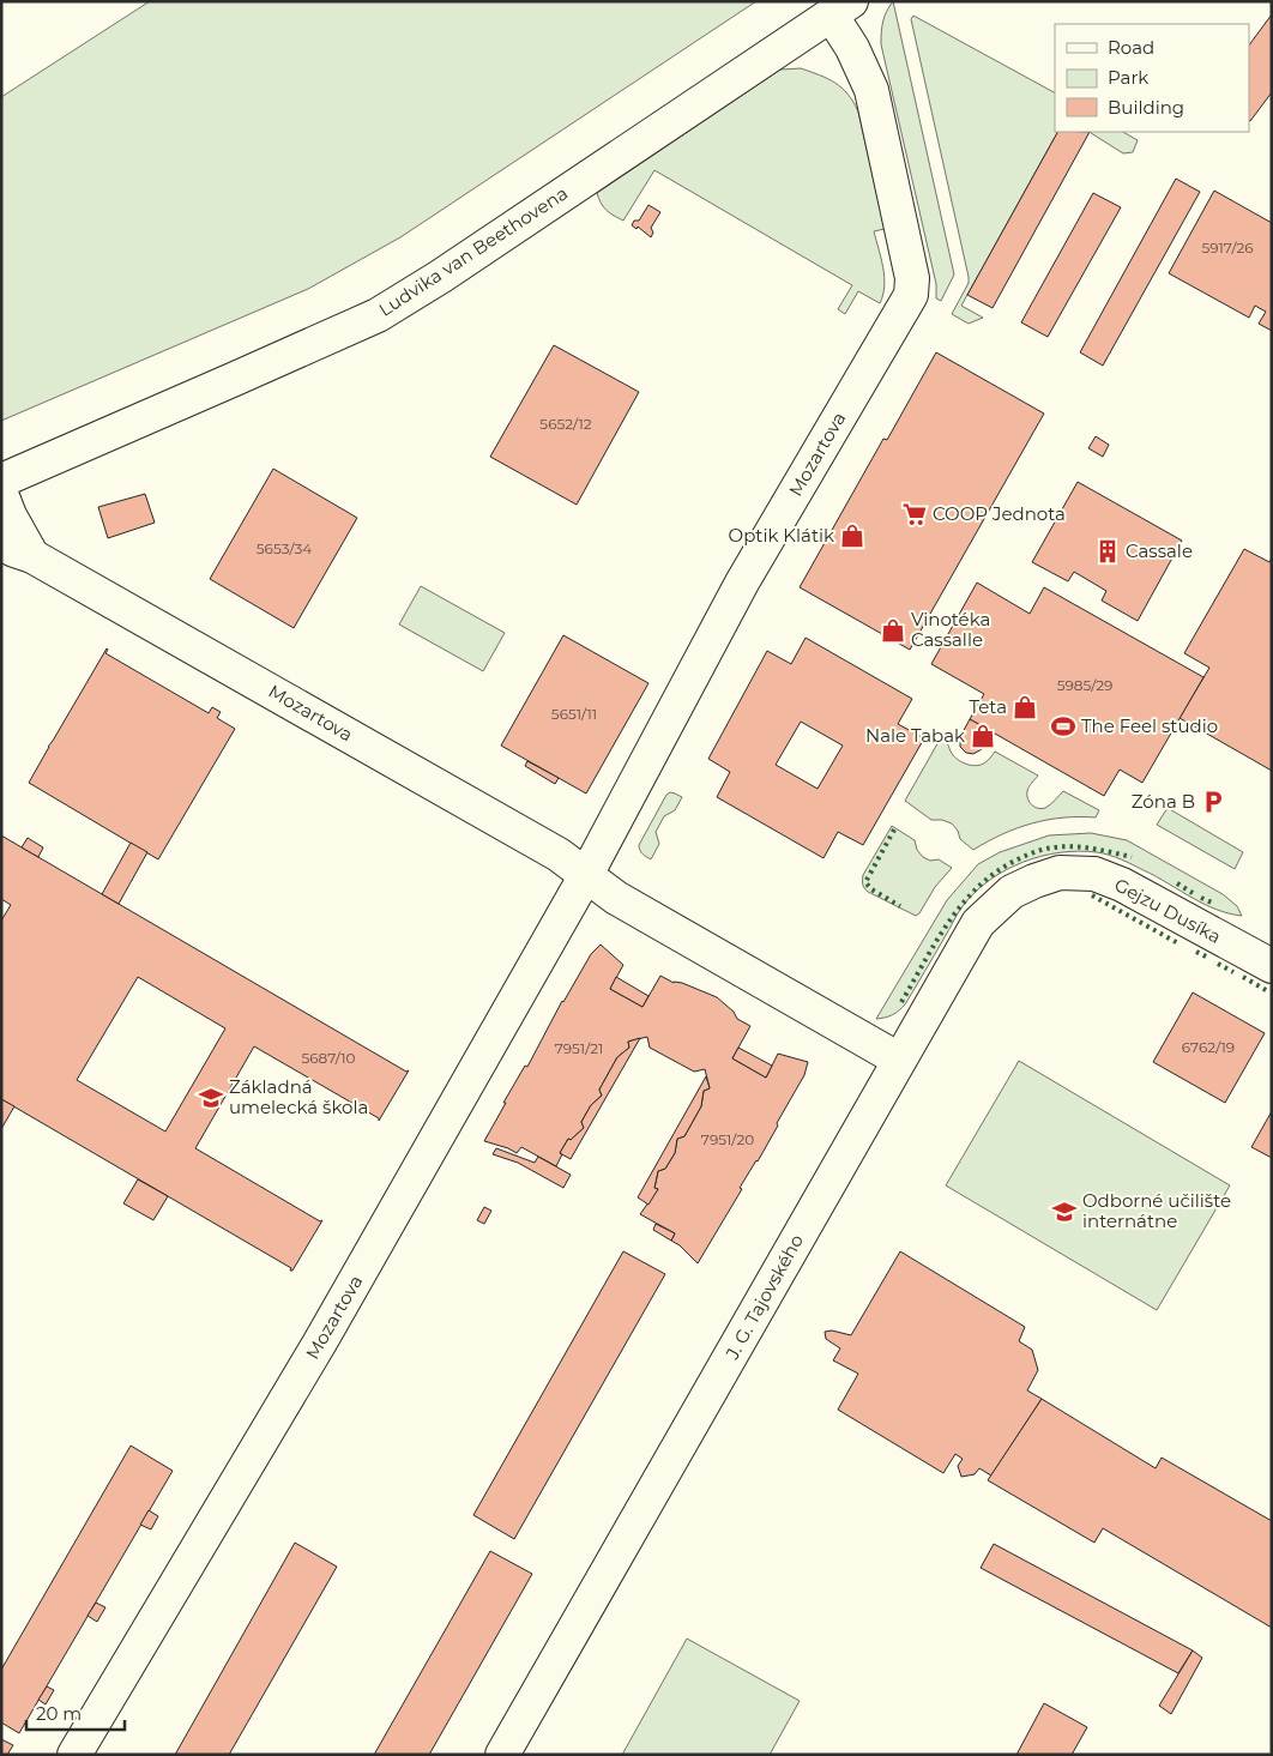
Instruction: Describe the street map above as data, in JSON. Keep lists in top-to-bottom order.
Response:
{
  "streets": {
    "street": [
      "Ludvika van Beethovena",
      "Mozartova",
      "Gejzu Dusíka",
      "J. G. Tajovského"
    ]
  },
  "crossings": [
    ["Ludvika van Beethovena", "Mozartova"],
    ["Gejzu Dusíka", "J. G. Tajovského"]
  ],
  "places": {
    "supermarket": ["COOP Jednota"],
    "shop": [
      "Optik Klátik",
      "Vinotéka Cassalle",
      "Teta",
      "Nale Tabak"
    ],
    "building": ["Cassale"],
    "sports": ["The Feel studio"],
    "parking": ["Zóna B"],
    "school or university": ["Základná umelecká škola", "Odborné učilište internátne"]
  },
  "house_numbers": [
    "5917/26",
    "5652/12",
    "5653/34",
    "5985/29",
    "5651/11",
    "6762/19",
    "7951/21",
    "5687/10",
    "7951/20"
  ],
  "legend": ["Road", "Park", "Building"],
  "scale_bar": "20 m"
}
